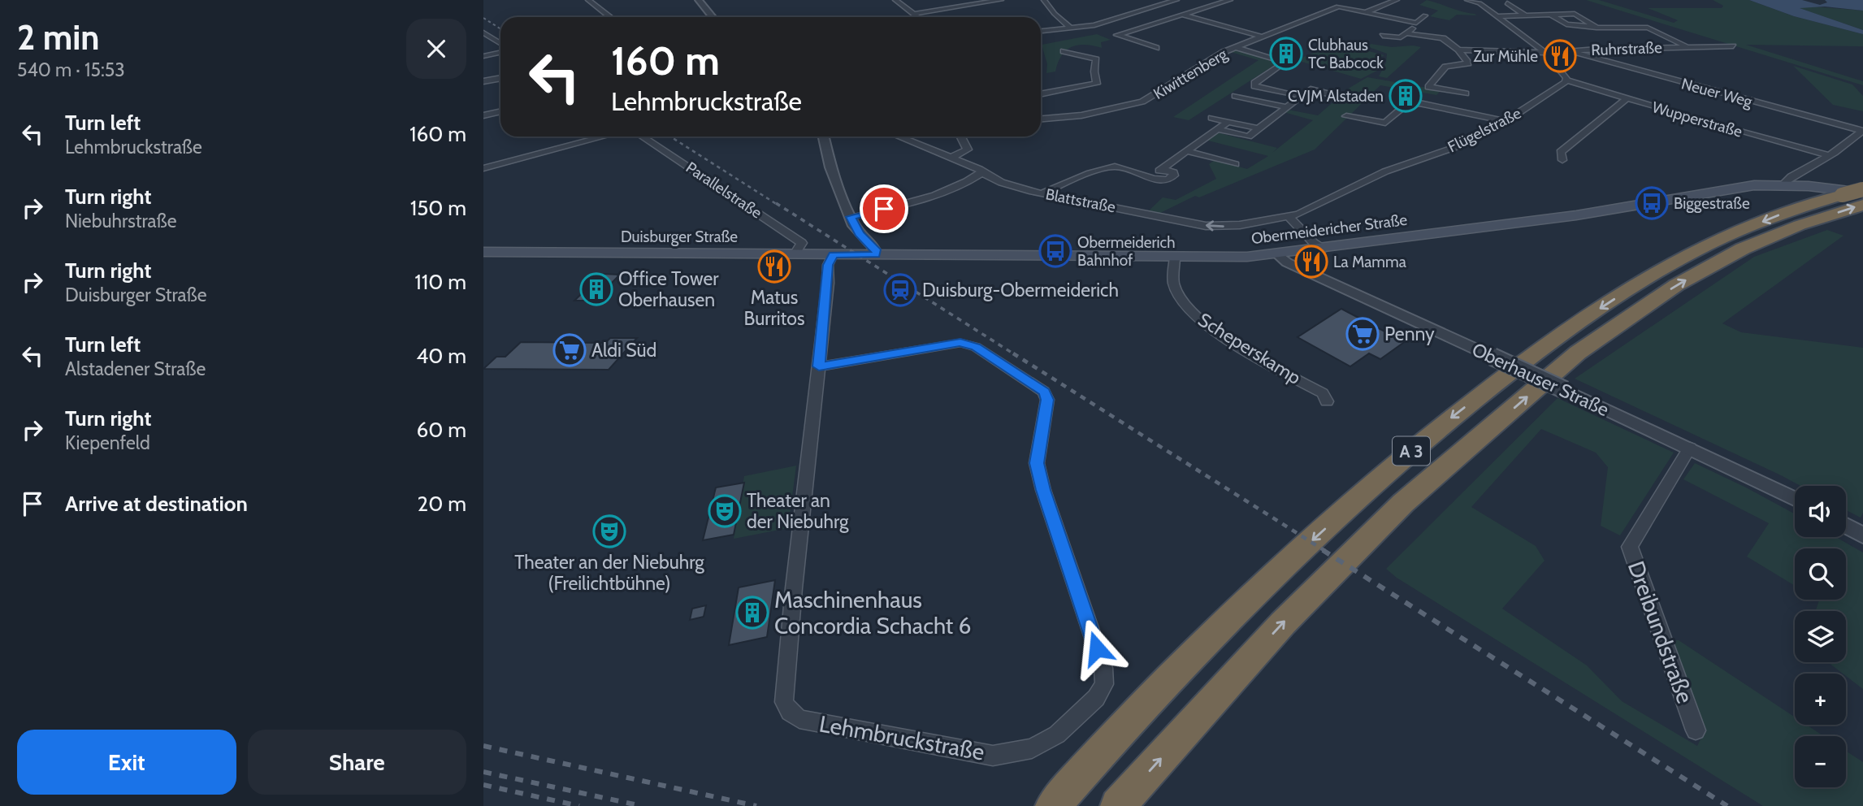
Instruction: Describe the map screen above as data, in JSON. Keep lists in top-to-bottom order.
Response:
{
  "streets": {
    "highway": ["A 3"],
    "main road": ["Obermeidericher Straße", "Duisburger Straße"],
    "street": [
      "Ruhrstraße",
      "Kiwittenberg",
      "Neuer Weg",
      "Wupperstraße",
      "Flügelstraße",
      "Parallelstraße",
      "Blattstraße",
      "Scheperskamp",
      "Oberhauser Straße",
      "Dreibundstraße",
      "Lehmbruckstraße"
    ]
  },
  "crossings": [
    ["Ruhrstraße", "Neuer Weg"],
    ["Wupperstraße", "Flügelstraße"],
    ["Flügelstraße", "Blattstraße"],
    ["Parallelstraße", "Duisburger Straße"],
    ["Obermeidericher Straße", "Duisburger Straße"],
    ["Obermeidericher Straße", "Scheperskamp"],
    ["Obermeidericher Straße", "Oberhauser Straße"],
    ["Obermeidericher Straße", "A 3"],
    ["Oberhauser Straße", "Dreibundstraße"]
  ],
  "places": {
    "building": [
      "Clubhaus TC Babcock",
      "CVJM Alstaden",
      "Office Tower Oberhausen",
      "Maschinenhaus Concordia Schacht 6"
    ],
    "restaurant": ["Zur Mühle", "La Mamma", "Matus Burritos"],
    "bus stop": ["Biggestraße", "Obermeiderich Bahnhof"],
    "station": ["Duisburg-Obermeiderich"],
    "supermarket": ["Penny", "Aldi Süd"],
    "theatre": ["Theater an der Niebuhrg", "Theater an der Niebuhrg (Freilichtbühne)"]
  },
  "page": {
    "heading": ["2 min", "540 m · 15:53"],
    "turn": ["160 m", "Lehmbruckstraße"],
    "list": [
      {
        "name": "Turn left",
        "note": "Lehmbruckstraße",
        "value": "160 m"
      },
      {
        "name": "Turn right",
        "note": "Niebuhrstraße",
        "value": "150 m"
      },
      {
        "name": "Turn right",
        "note": "Duisburger Straße",
        "value": "110 m"
      },
      {
        "name": "Turn left",
        "note": "Alstadener Straße",
        "value": "40 m"
      },
      {
        "name": "Turn right",
        "note": "Kiepenfeld",
        "value": "60 m"
      },
      {
        "name": "Arrive at destination",
        "value": "20 m"
      }
    ],
    "map_buttons": ["+", "−"],
    "buttons": ["Exit", "Share"]
  }
}
